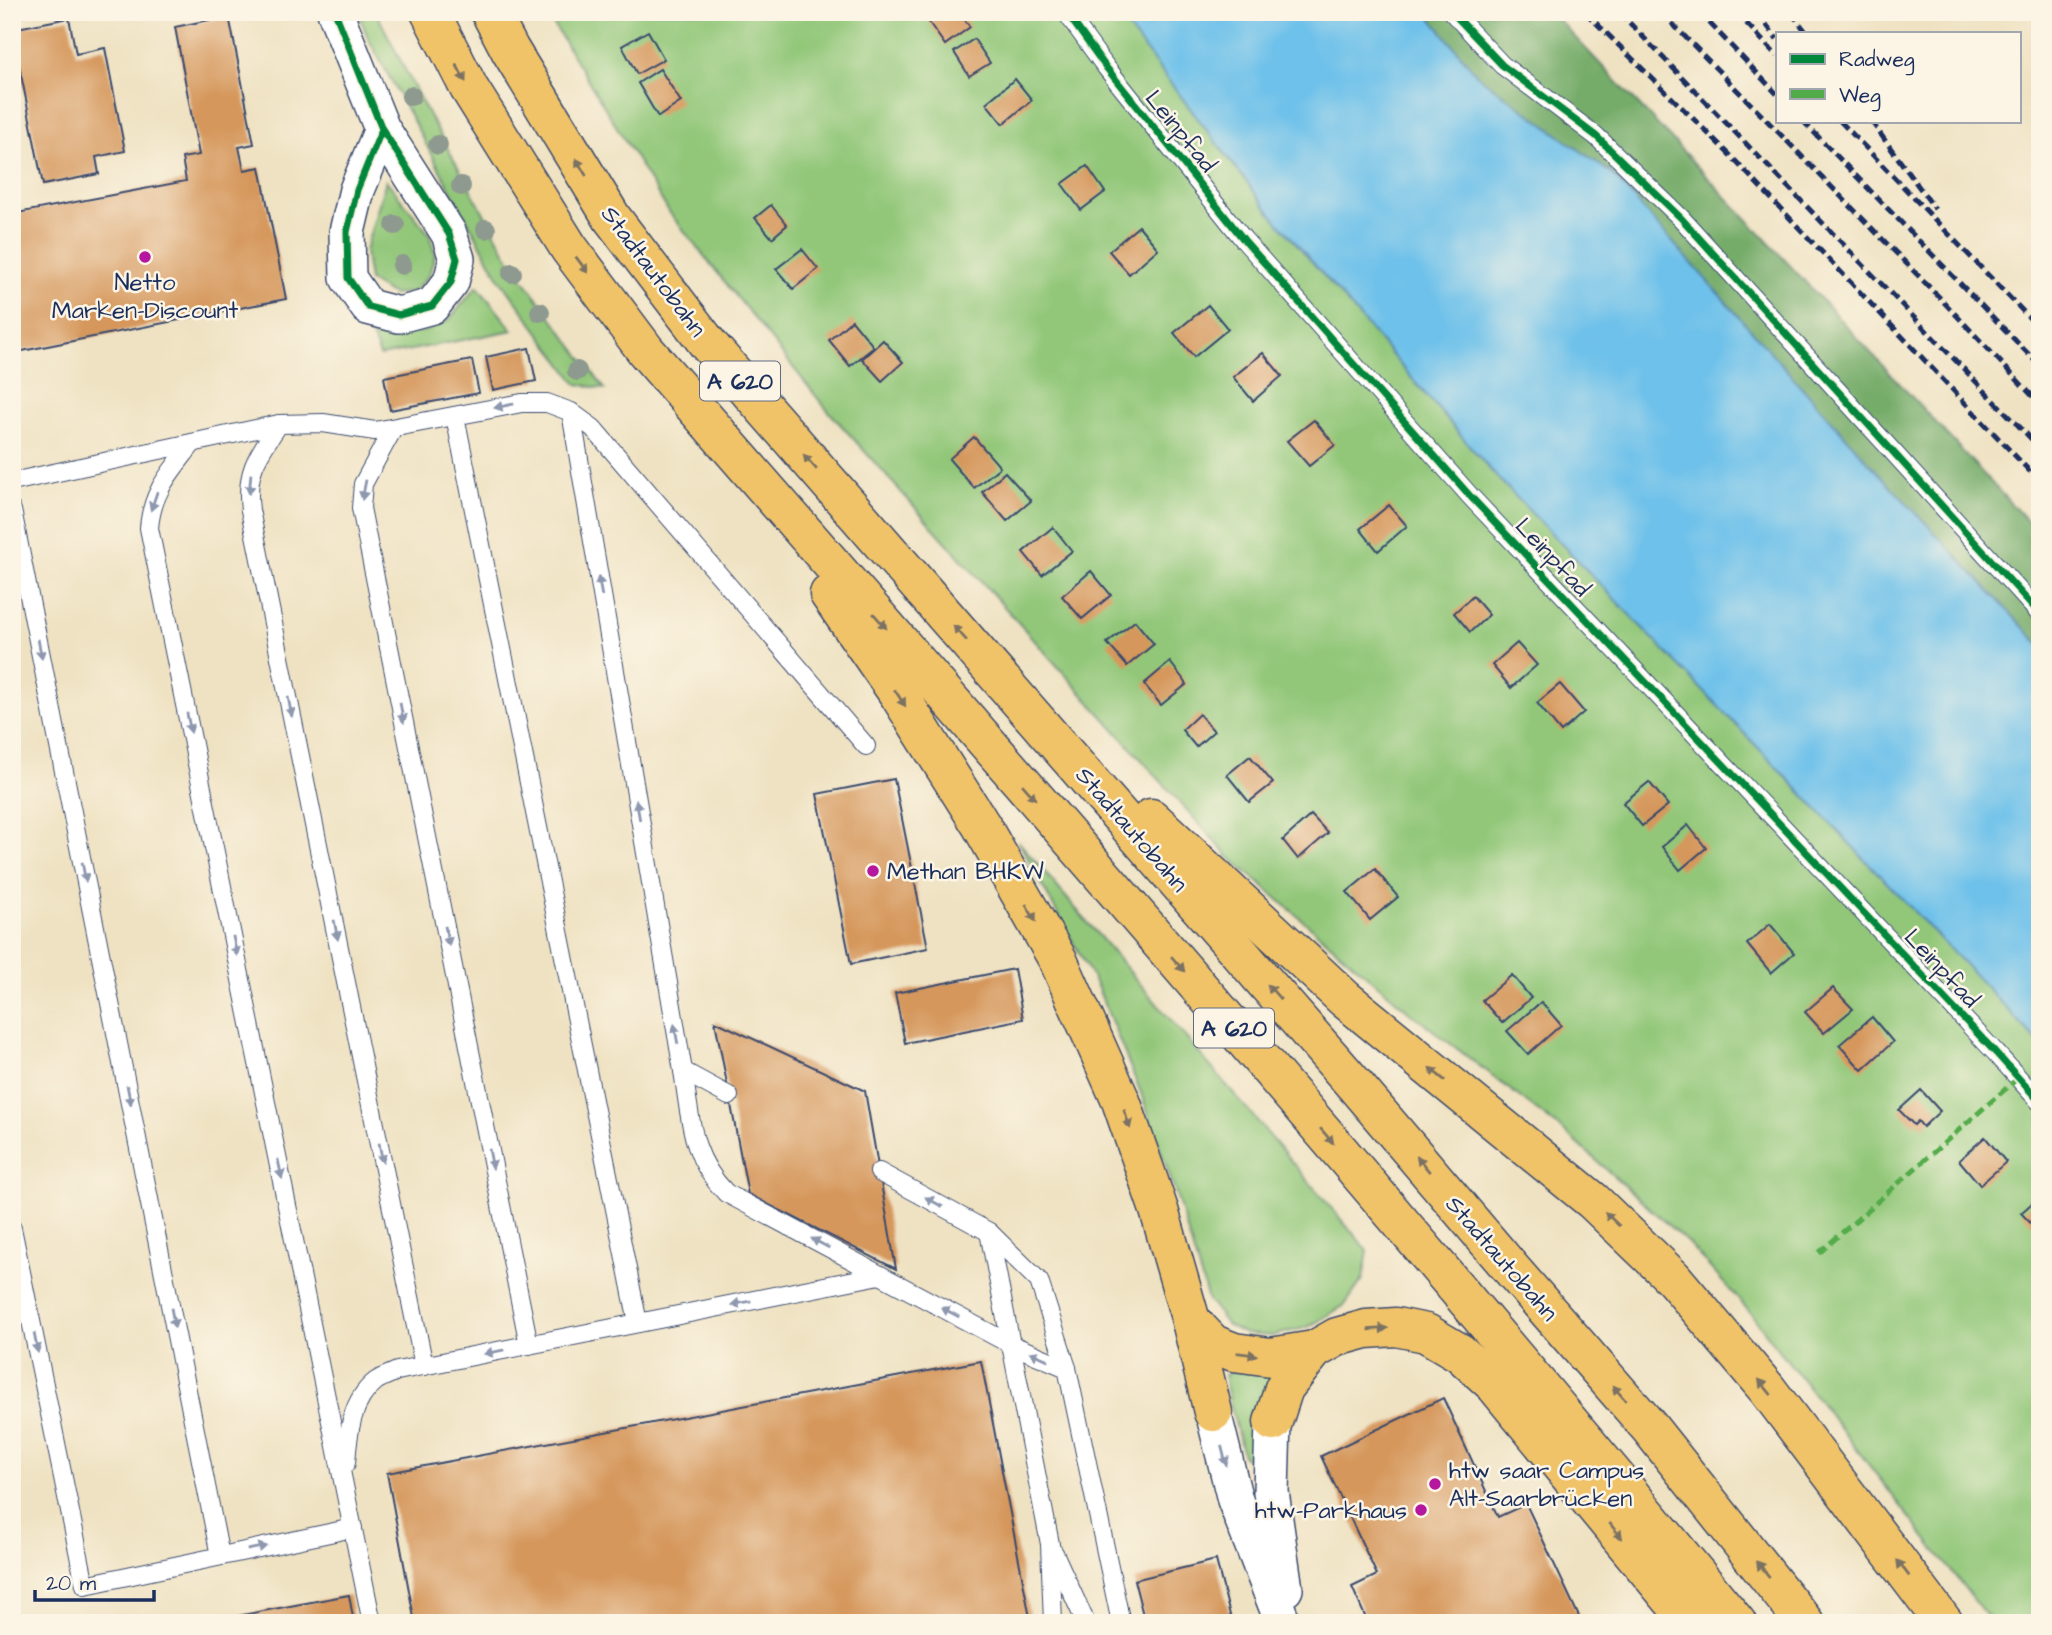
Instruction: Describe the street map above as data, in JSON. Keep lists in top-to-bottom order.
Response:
{
  "streets": {
    "highway": ["Stadtautobahn", "A 620"],
    "lane": ["Leinpfad"]
  },
  "places": [
    "Netto Marken-Discount",
    "Methan BHKW",
    "htw saar Campus Alt-Saarbrücken",
    "htw-Parkhaus"
  ],
  "legend": ["Radweg", "Weg"],
  "scale_bar": "20 m"
}
